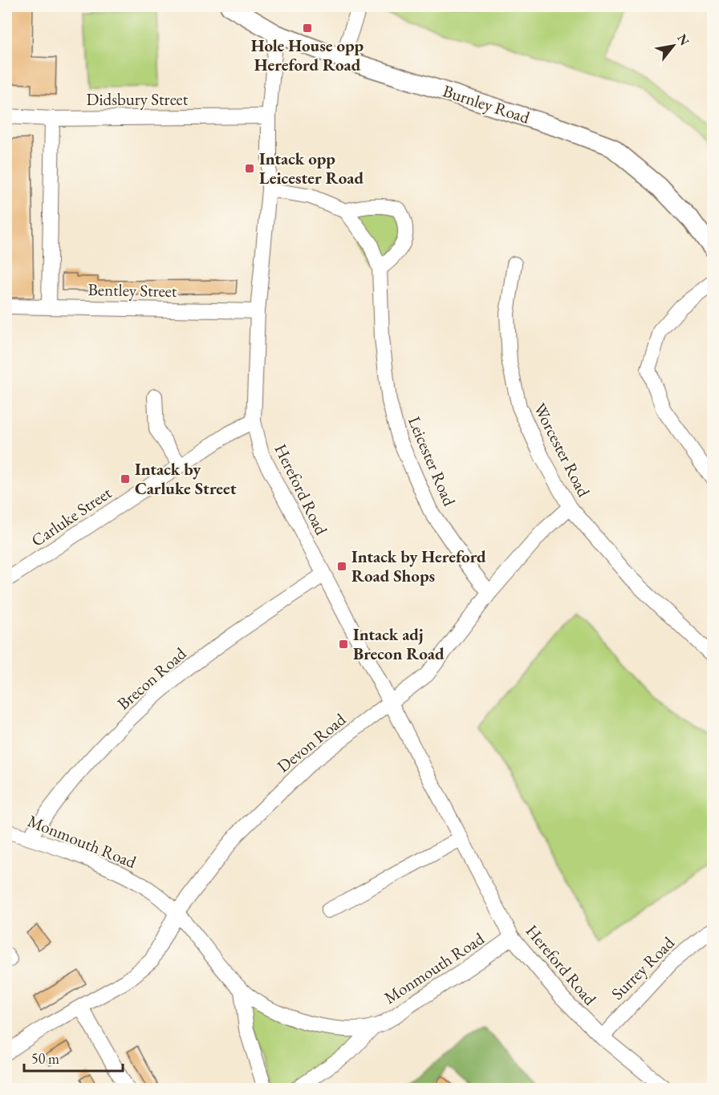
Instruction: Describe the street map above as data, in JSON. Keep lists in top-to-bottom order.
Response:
{
  "streets": {
    "street": [
      "Didsbury Street",
      "Burnley Road",
      "Bentley Street",
      "Worcester Road",
      "Leicester Road",
      "Hereford Road",
      "Carluke Street",
      "Brecon Road",
      "Devon Road",
      "Monmouth Road",
      "Surrey Road"
    ]
  },
  "crossings": [
    ["Didsbury Street", "Hereford Road"],
    ["Burnley Road", "Hereford Road"],
    ["Bentley Street", "Hereford Road"],
    ["Worcester Road", "Devon Road"],
    ["Leicester Road", "Devon Road"],
    ["Hereford Road", "Carluke Street"],
    ["Hereford Road", "Brecon Road"],
    ["Hereford Road", "Devon Road"],
    ["Hereford Road", "Monmouth Road"],
    ["Hereford Road", "Surrey Road"],
    ["Brecon Road", "Monmouth Road"],
    ["Devon Road", "Monmouth Road"]
  ],
  "places": {
    "transit": [
      "Hole House opp Hereford Road",
      "Intack opp Leicester Road",
      "Intack by Carluke Street",
      "Intack by Hereford Road Shops",
      "Intack adj Brecon Road"
    ]
  },
  "scale_bar": "50 m",
  "north": "top right"
}
